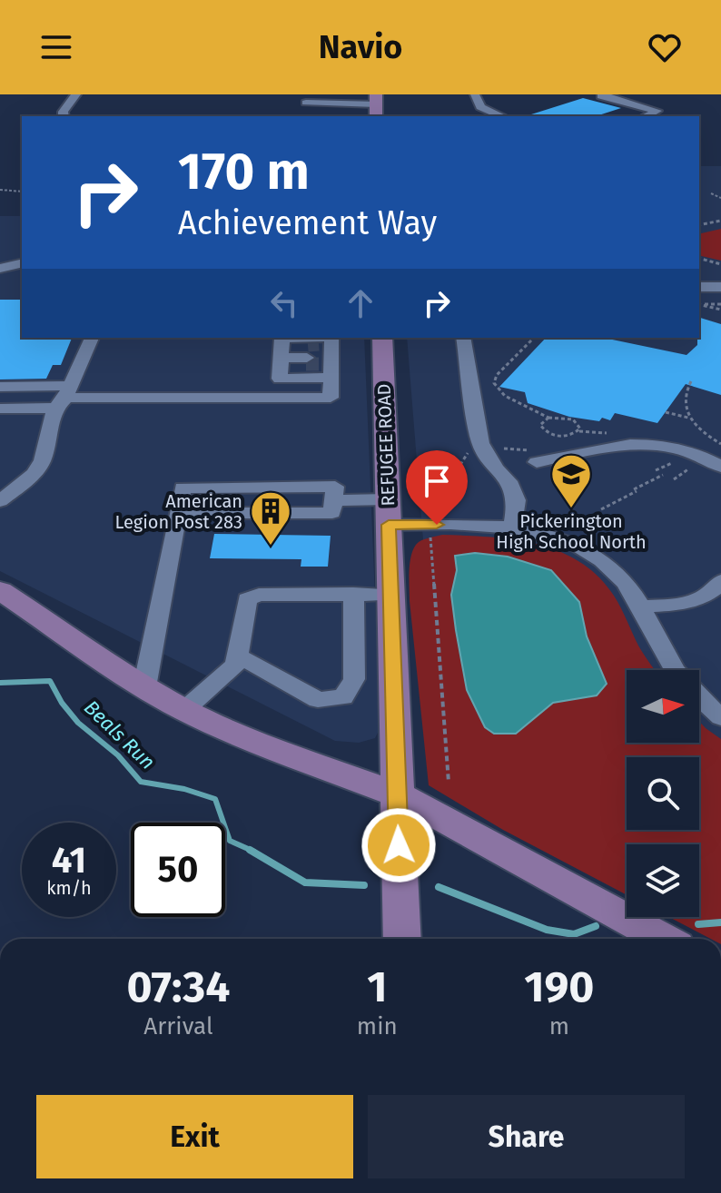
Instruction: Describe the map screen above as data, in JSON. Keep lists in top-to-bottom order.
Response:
{
  "streets": {
    "main road": ["REFUGEE ROAD"]
  },
  "water": ["Beals Run"],
  "places": {
    "school or university": ["Pickerington High School North"],
    "building": ["American Legion Post 283"]
  },
  "north": "right",
  "page": {
    "header": "Navio",
    "turn": ["170 m", "Achievement Way"],
    "speed": "41 km/h",
    "limit": "50",
    "eta": [
      "07:34",
      "Arrival",
      "1",
      "min",
      "190",
      "m"
    ],
    "buttons": ["Exit", "Share"]
  }
}
